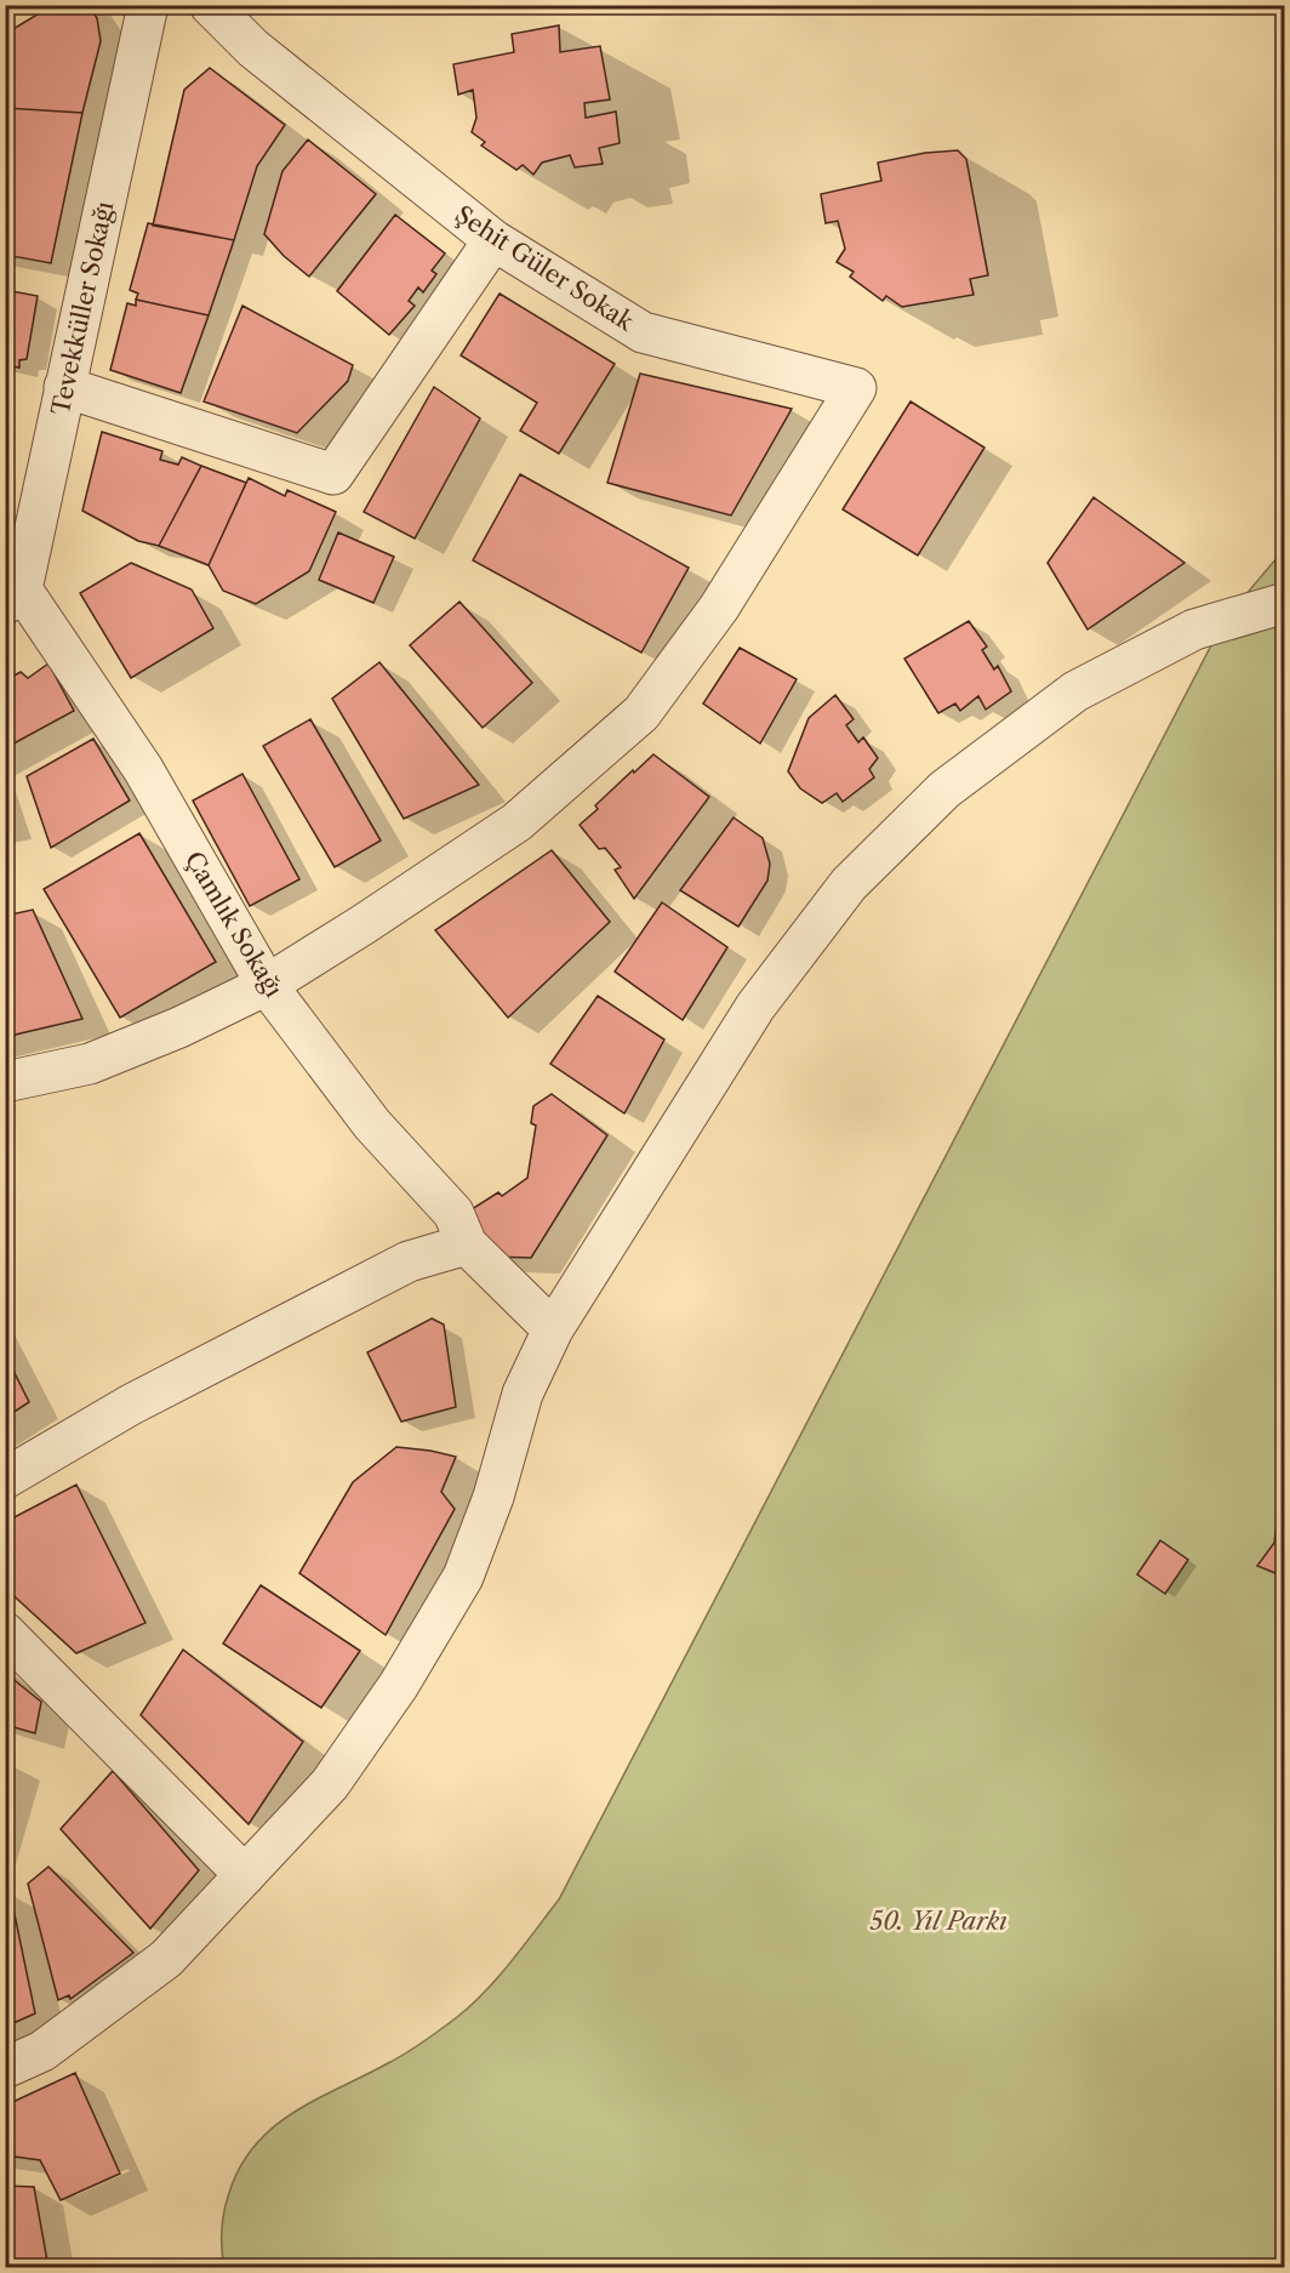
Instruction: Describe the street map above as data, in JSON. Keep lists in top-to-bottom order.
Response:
{
  "streets": {
    "street": ["Şehit Güler Sokak", "Tevekküller Sokağı", "Çamlık Sokağı"]
  },
  "crossings": [
    ["Şehit Güler Sokak", "Çamlık Sokağı"],
    ["Tevekküller Sokağı", "Çamlık Sokağı"]
  ],
  "parks": ["50. Yıl Parkı"]
}
